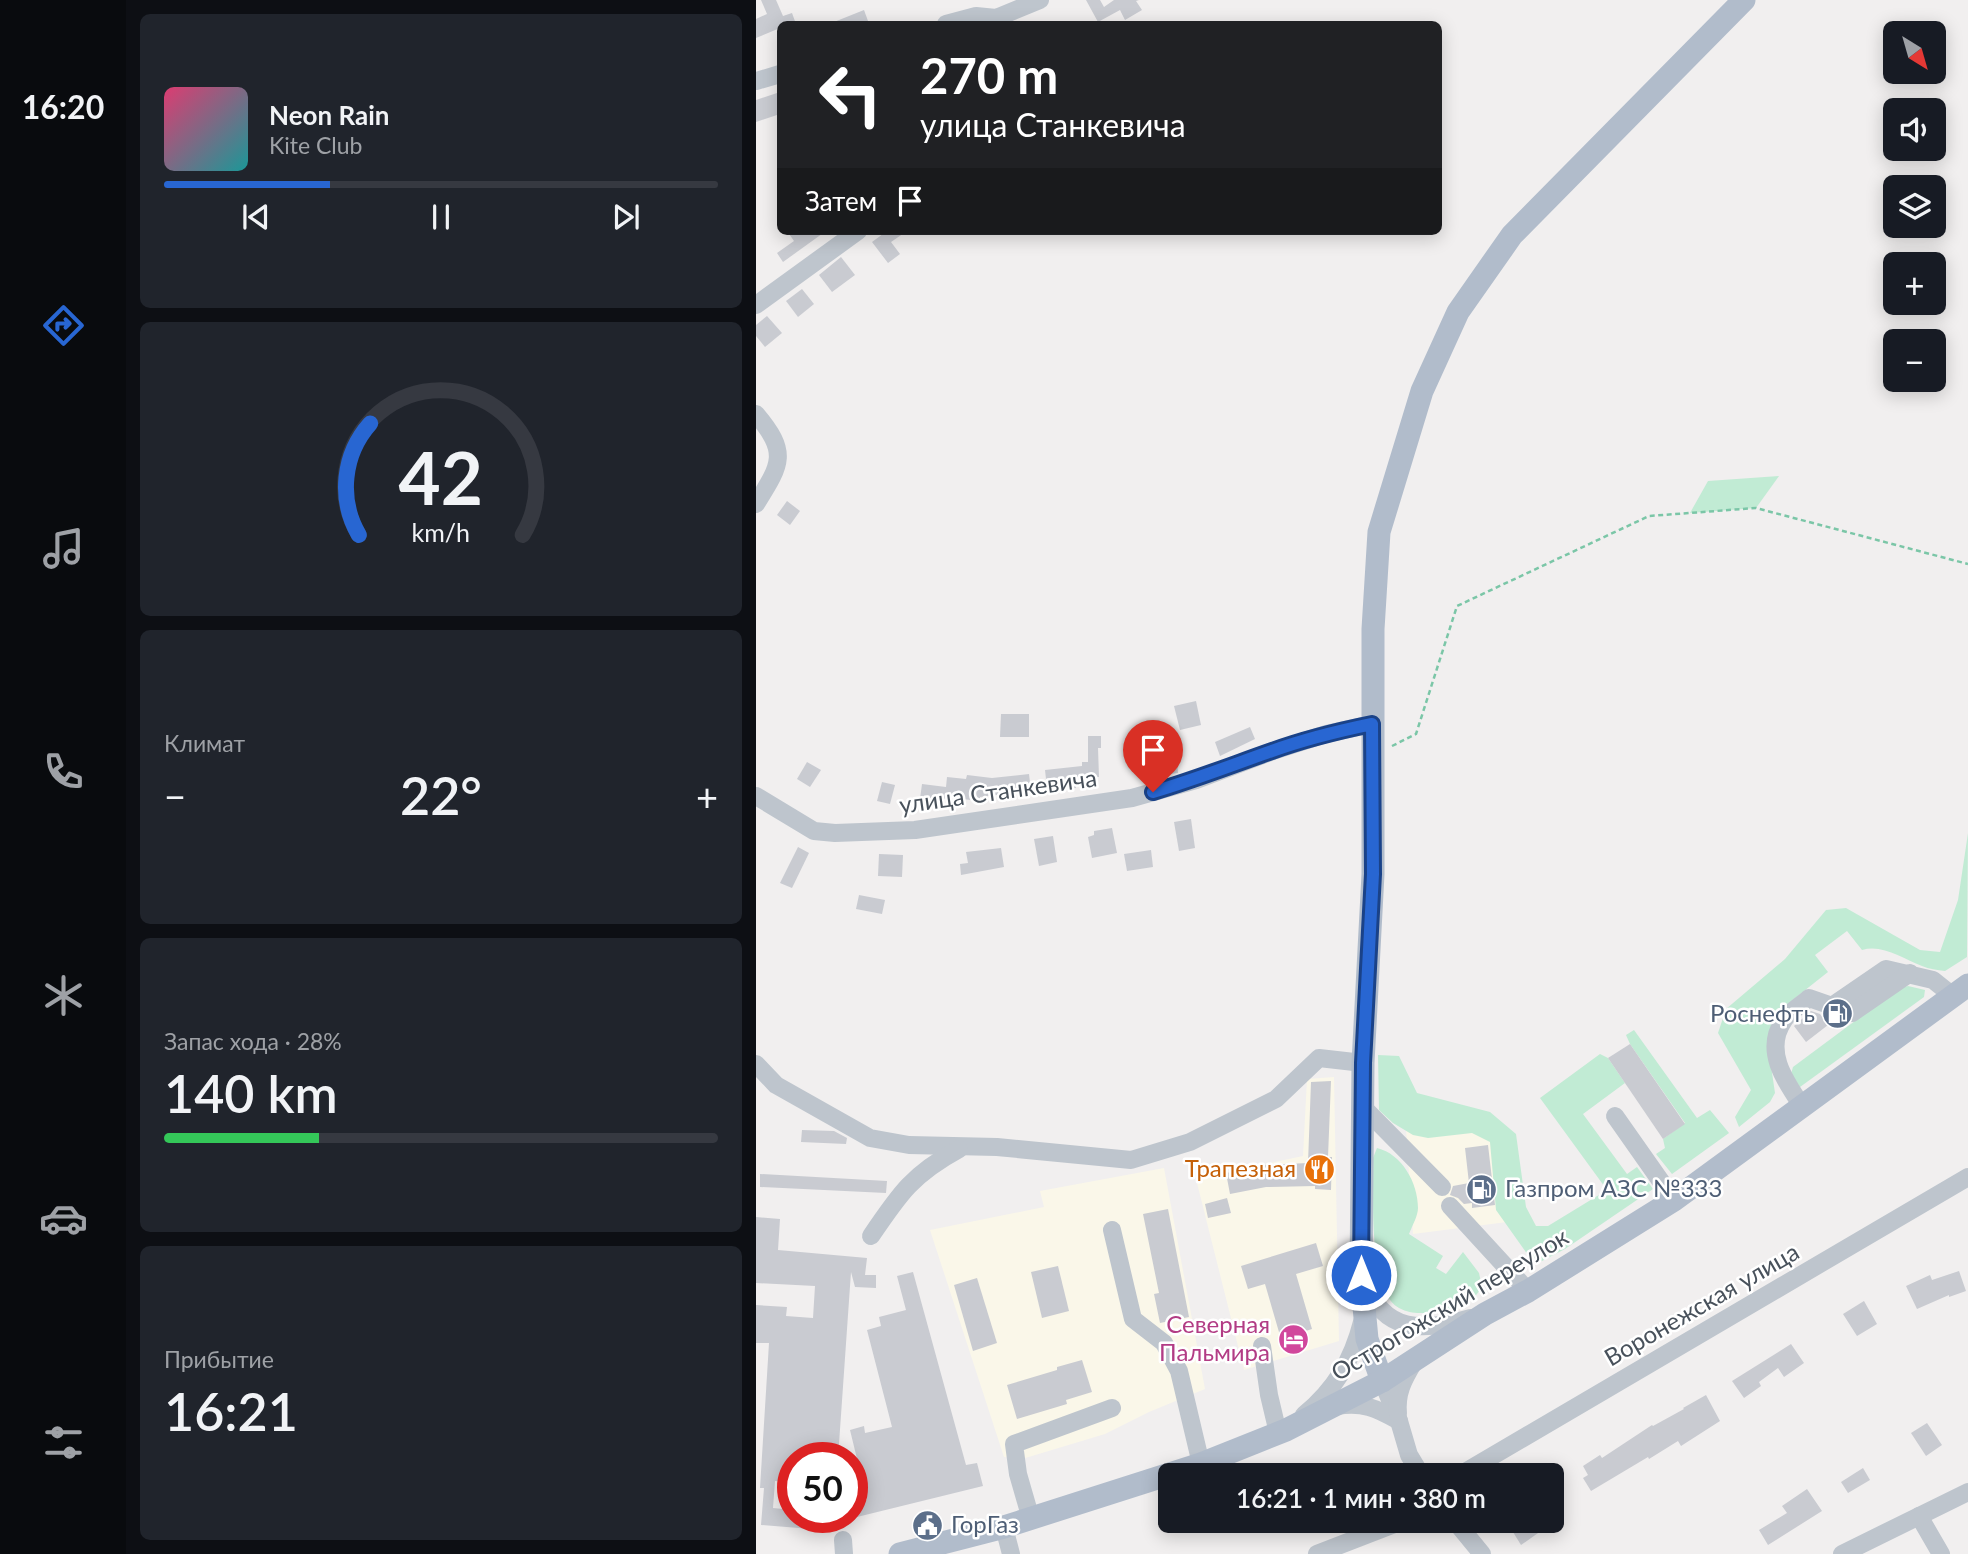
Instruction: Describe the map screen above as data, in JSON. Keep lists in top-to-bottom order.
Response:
{
  "streets": {
    "main road": ["Острогожский переулок"],
    "street": ["улица Станкевича", "Воронежская улица"]
  },
  "places": {
    "fuel station": ["Роснефть", "Газпром АЗС №333"],
    "restaurant": ["Трапезная"],
    "hotel": ["Северная Пальмира"],
    "public building": ["ГорГаз"]
  },
  "north": "bottom right",
  "page": {
    "tabs": "16:20",
    "map_buttons": ["+", "−"],
    "turn": ["270 m", "улица Станкевича"],
    "song": ["Neon Rain", "Kite Club"],
    "then": "Затем",
    "tile": [
      "Климат",
      ["Запас хода · 28%", "140 km"],
      ["Прибытие", "16:21"]
    ],
    "heat": ["−", "22°", "+"],
    "limit": "50",
    "trip": "16:21 · 1 мин · 380 m",
    "gauge": ["42", "km/h"]
  }
}
